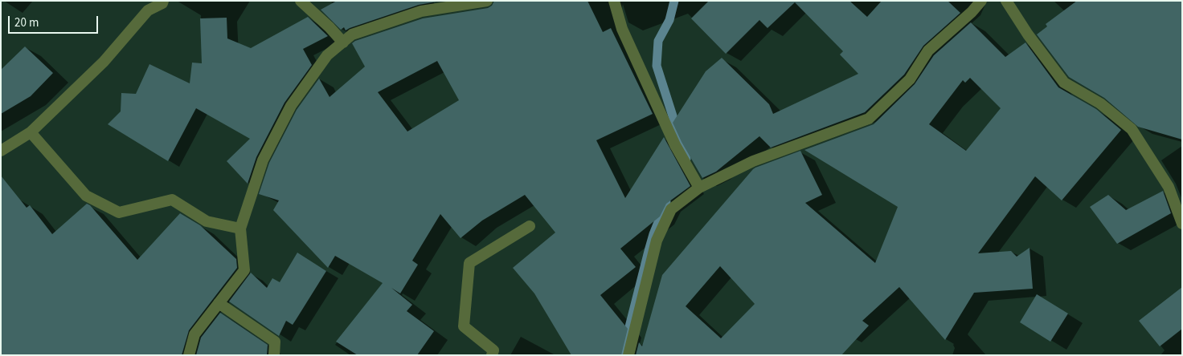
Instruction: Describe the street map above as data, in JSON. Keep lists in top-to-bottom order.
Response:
{
  "scale_bar": "20 m"
}
